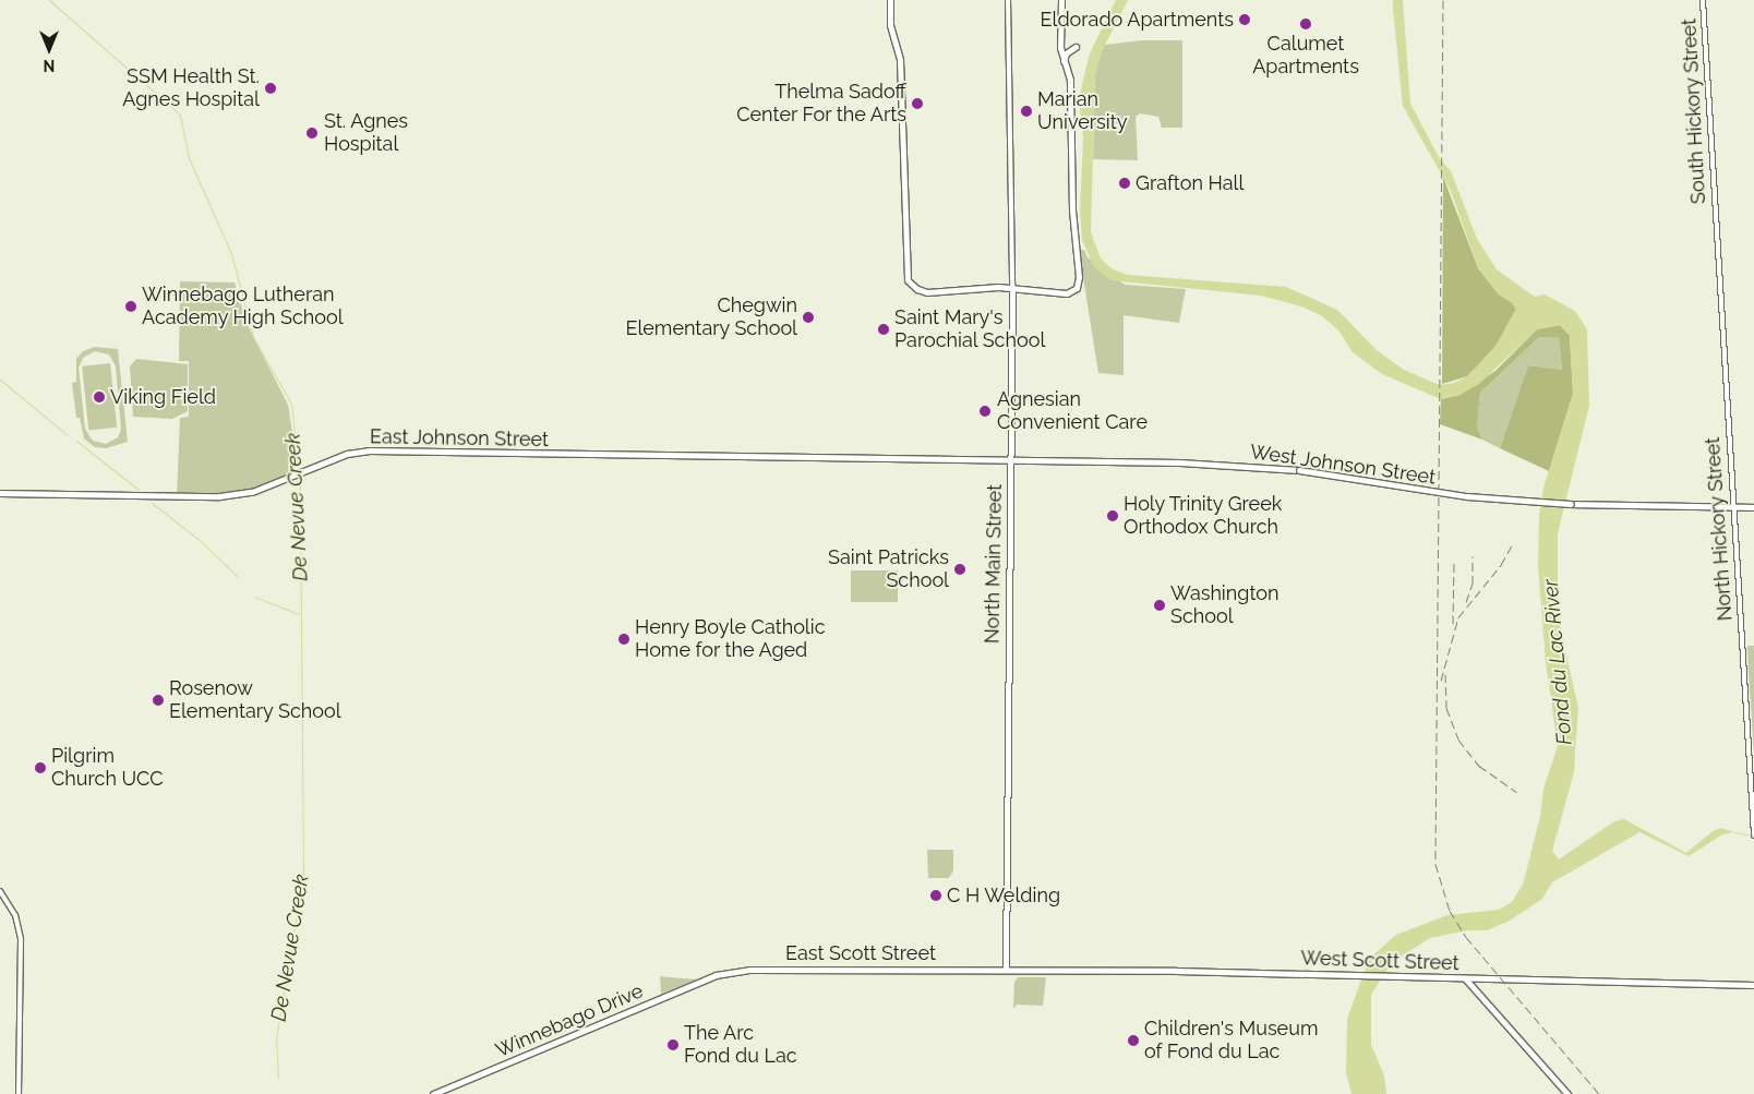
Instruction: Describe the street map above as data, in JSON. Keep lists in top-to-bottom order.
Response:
{
  "streets": {
    "main road": [
      "East Johnson Street",
      "West Johnson Street",
      "North Main Street",
      "East Scott Street",
      "West Scott Street",
      "Winnebago Drive"
    ],
    "street": ["South Hickory Street", "North Hickory Street"]
  },
  "crossings": [
    ["South Hickory Street", "North Hickory Street"],
    ["East Johnson Street", "West Johnson Street"],
    ["West Johnson Street", "North Hickory Street"],
    ["West Johnson Street", "North Main Street"],
    ["North Main Street", "East Scott Street"],
    ["North Main Street", "West Scott Street"],
    ["East Scott Street", "West Scott Street"],
    ["East Scott Street", "Winnebago Drive"]
  ],
  "water": ["De Nevue Creek", "Fond du Lac River"],
  "places": [
    "Eldorado Apartments",
    "Calumet Apartments",
    "SSM Health St. Agnes Hospital",
    "Thelma Sadoff Center For the Arts",
    "Marian University",
    "St. Agnes Hospital",
    "Grafton Hall",
    "Winnebago Lutheran Academy High School",
    "Chegwin Elementary School",
    "Saint Mary's Parochial School",
    "Viking Field",
    "Agnesian Convenient Care",
    "Holy Trinity Greek Orthodox Church",
    "Saint Patricks School",
    "Washington School",
    "Henry Boyle Catholic Home for the Aged",
    "Rosenow Elementary School",
    "Pilgrim Church UCC",
    "C H Welding",
    "Children's Museum of Fond du Lac",
    "The Arc Fond du Lac"
  ],
  "north": "bottom"
}
